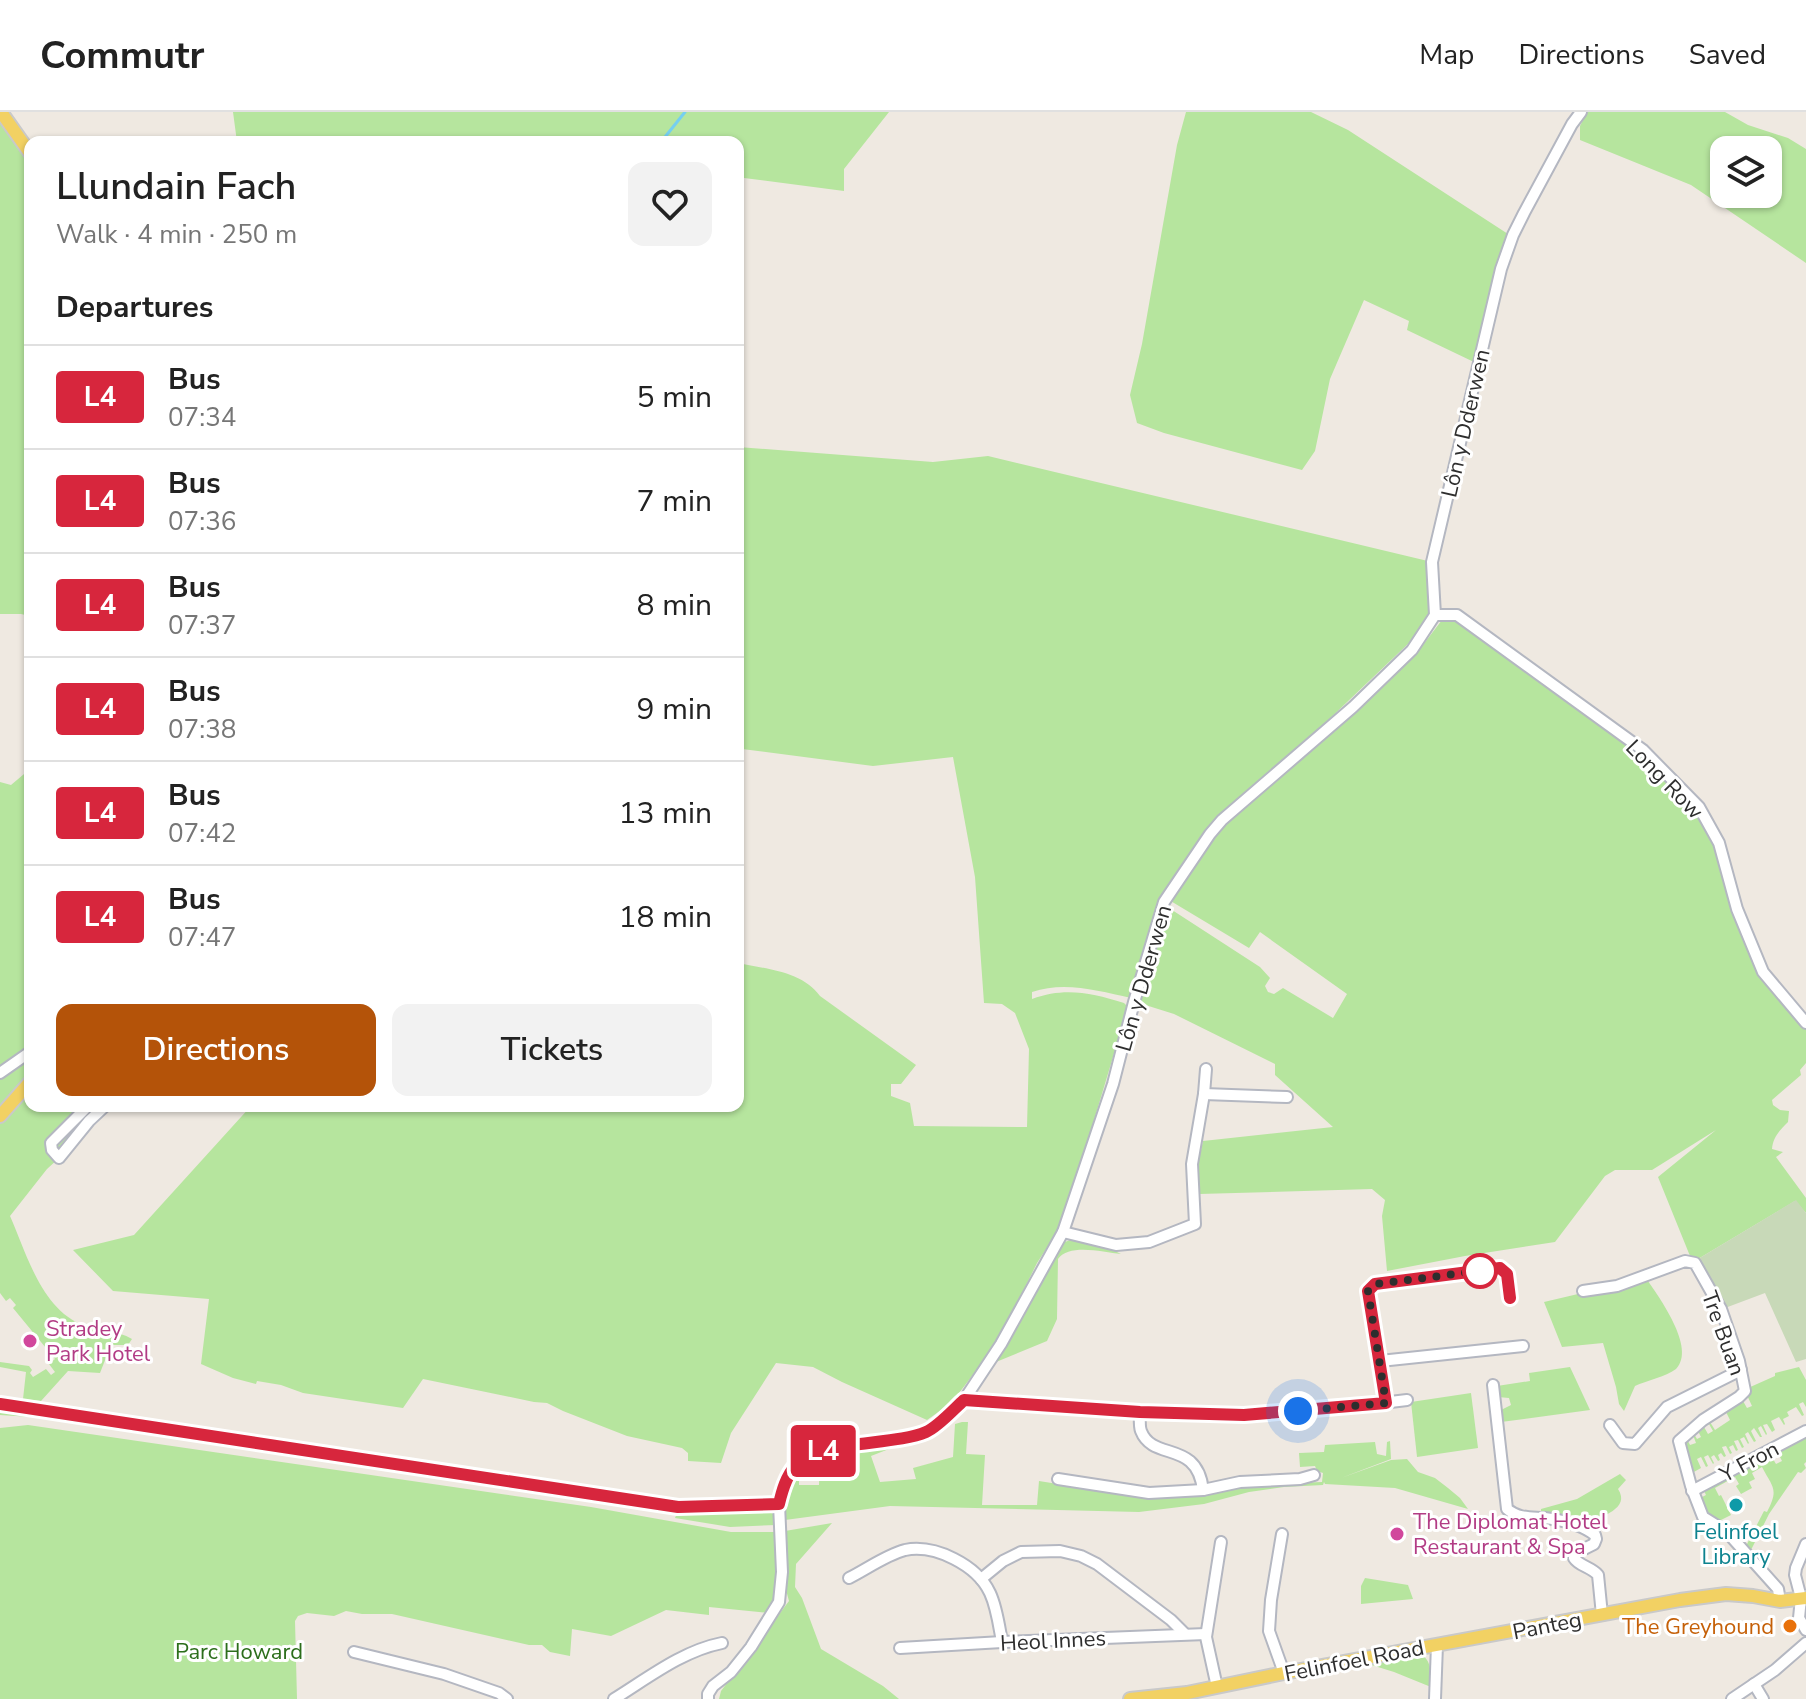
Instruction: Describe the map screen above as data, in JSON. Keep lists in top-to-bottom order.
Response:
{
  "streets": {
    "main road": ["Panteg", "Felinfoel Road"],
    "street": [
      "Lôn y Dderwen",
      "Long Row",
      "Tre Buan",
      "Y Fron",
      "Heol Innes"
    ]
  },
  "crossings": [
    ["Lôn y Dderwen", "Long Row"],
    ["Tre Buan", "Y Fron"],
    ["Panteg", "Felinfoel Road"]
  ],
  "parks": ["Parc Howard"],
  "places": [
    "Stradey Park Hotel",
    "Felinfoel Library",
    "The Diplomat Hotel Restaurant & Spa",
    "The Greyhound"
  ],
  "lines": ["bus line L4"],
  "page": {
    "header": "Commutr",
    "nav": ["Map", "Directions", "Saved"],
    "on_map": "L4",
    "heading": [
      ["Llundain Fach", "Walk · 4 min · 250 m"],
      "Departures"
    ],
    "list": [
      {
        "mark": "L4",
        "name": "Bus",
        "note": "07:34",
        "value": "5 min"
      },
      {
        "mark": "L4",
        "name": "Bus",
        "note": "07:36",
        "value": "7 min"
      },
      {
        "mark": "L4",
        "name": "Bus",
        "note": "07:37",
        "value": "8 min"
      },
      {
        "mark": "L4",
        "name": "Bus",
        "note": "07:38",
        "value": "9 min"
      },
      {
        "mark": "L4",
        "name": "Bus",
        "note": "07:42",
        "value": "13 min"
      },
      {
        "mark": "L4",
        "name": "Bus",
        "note": "07:47",
        "value": "18 min"
      }
    ],
    "buttons": ["Directions", "Tickets"]
  }
}
